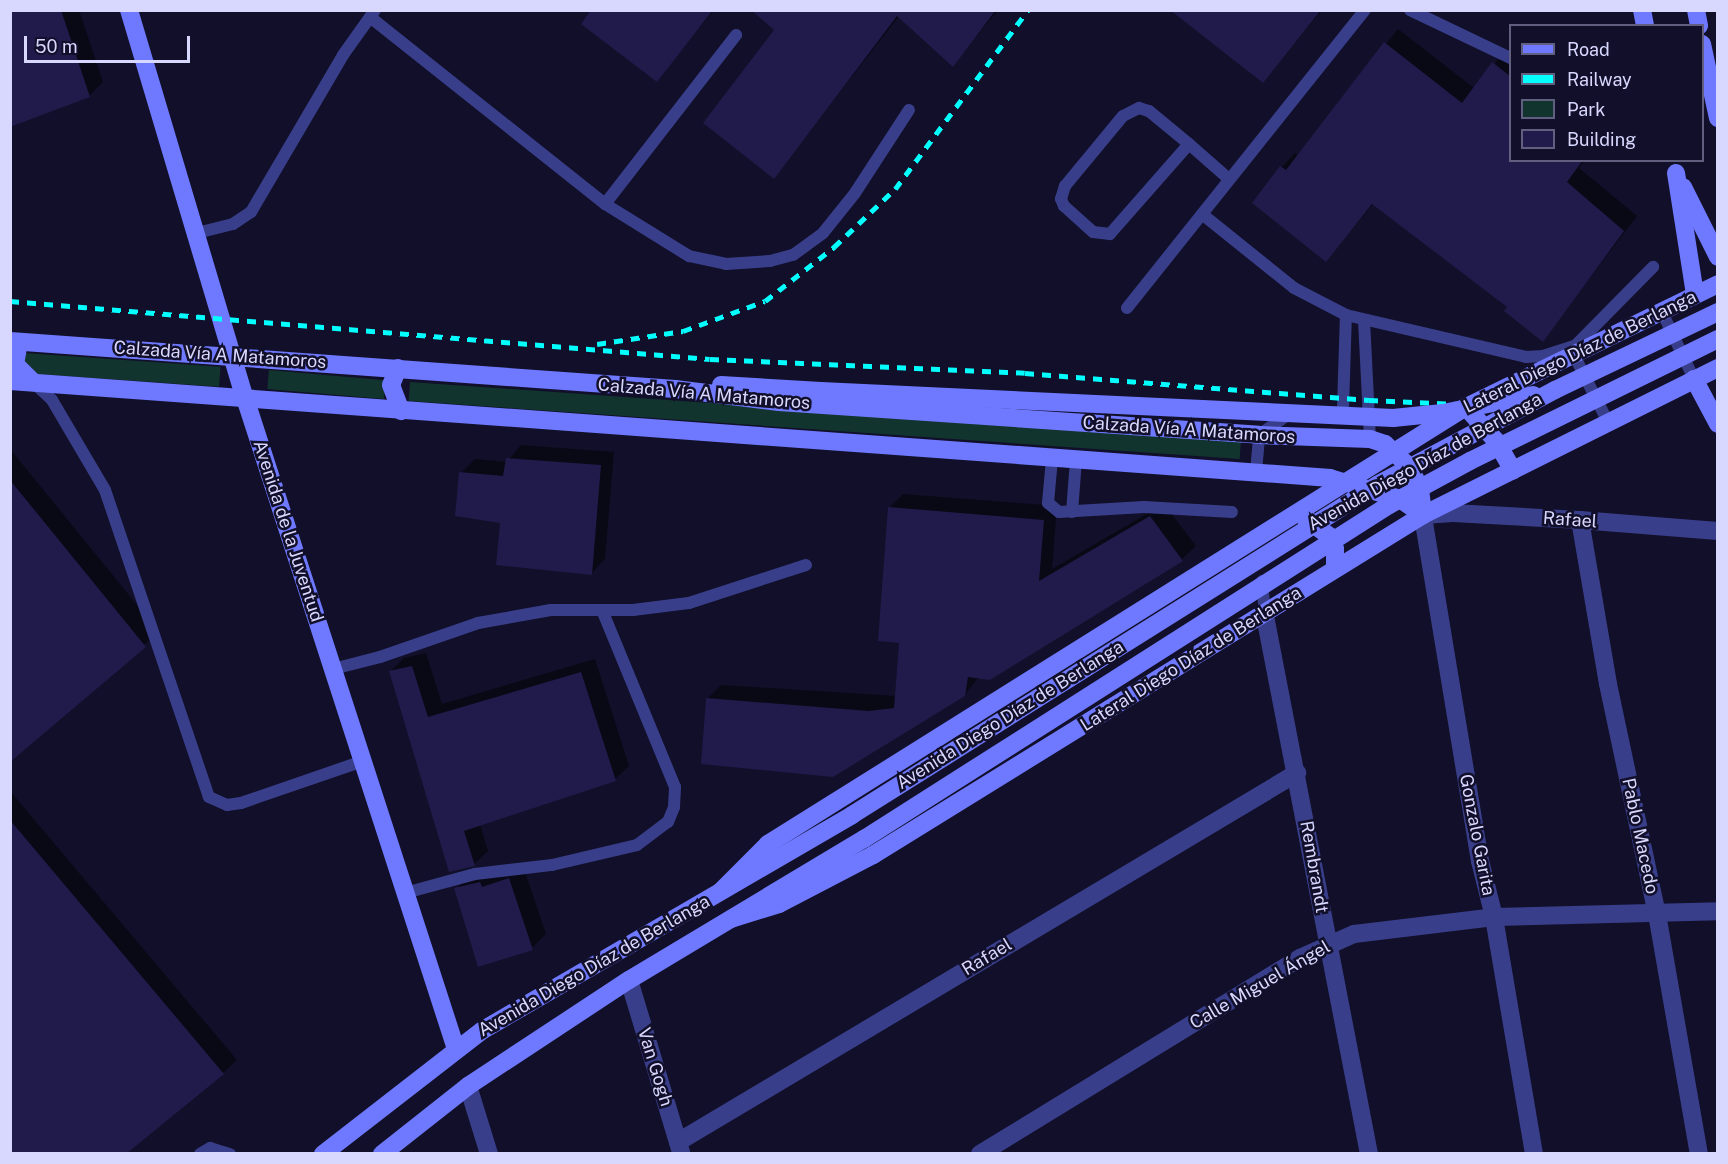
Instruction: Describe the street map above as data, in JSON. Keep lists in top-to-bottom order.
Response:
{
  "streets": {
    "street": [
      "Lateral Diego Díaz de Berlanga",
      "Calzada Vía A Matamoros",
      "Avenida Diego Díaz de Berlanga",
      "Rafael",
      "Avenida de la Juventud",
      "Gonzalo Garita",
      "Pablo Macedo",
      "Rembrandt",
      "Calle Miguel Ángel",
      "Van Gogh"
    ]
  },
  "crossings": [
    ["Lateral Diego Díaz de Berlanga", "Calzada Vía A Matamoros"],
    ["Lateral Diego Díaz de Berlanga", "Avenida Diego Díaz de Berlanga"],
    ["Lateral Diego Díaz de Berlanga", "Rafael"],
    ["Lateral Diego Díaz de Berlanga", "Gonzalo Garita"],
    ["Lateral Diego Díaz de Berlanga", "Rembrandt"],
    ["Calzada Vía A Matamoros", "Rafael"],
    ["Calzada Vía A Matamoros", "Avenida de la Juventud"],
    ["Calzada Vía A Matamoros", "Gonzalo Garita"],
    ["Avenida Diego Díaz de Berlanga", "Avenida de la Juventud"],
    ["Avenida Diego Díaz de Berlanga", "Van Gogh"],
    ["Rafael", "Gonzalo Garita"],
    ["Rafael", "Pablo Macedo"],
    ["Rafael", "Rembrandt"],
    ["Rafael", "Van Gogh"],
    ["Gonzalo Garita", "Calle Miguel Ángel"],
    ["Pablo Macedo", "Calle Miguel Ángel"],
    ["Rembrandt", "Calle Miguel Ángel"]
  ],
  "legend": [
    "Road",
    "Railway",
    "Park",
    "Building"
  ],
  "scale_bar": "50 m"
}
